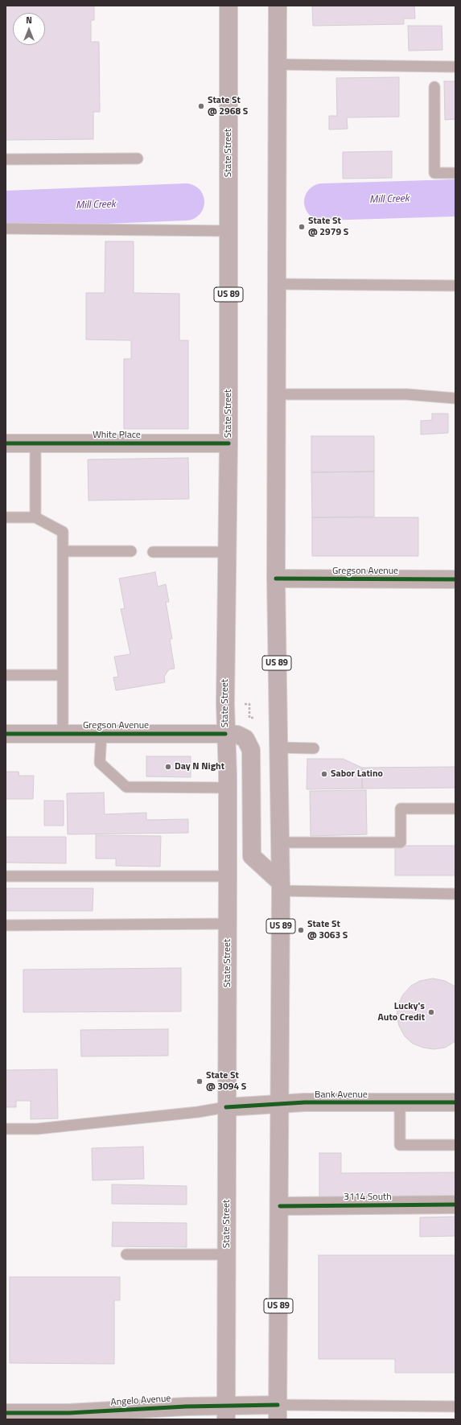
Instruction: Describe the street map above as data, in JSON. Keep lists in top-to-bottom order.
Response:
{
  "streets": {
    "main road": ["State Street", "US 89"],
    "street": [
      "White Place",
      "Gregson Avenue",
      "Bank Avenue",
      "3114 South",
      "Angelo Avenue"
    ]
  },
  "crossings": [
    ["State Street", "White Place"],
    ["State Street", "Gregson Avenue"],
    ["State Street", "Bank Avenue"],
    ["State Street", "Angelo Avenue"],
    ["US 89", "Gregson Avenue"],
    ["US 89", "Bank Avenue"],
    ["US 89", "3114 South"],
    ["US 89", "Angelo Avenue"]
  ],
  "water": ["Mill Creek"],
  "places": [
    "State St @ 2968 S",
    "State St @ 2979 S",
    "Day N Night",
    "Sabor Latino",
    "State St @ 3063 S",
    "Lucky's Auto Credit",
    "State St @ 3094 S"
  ],
  "north": "top"
}
